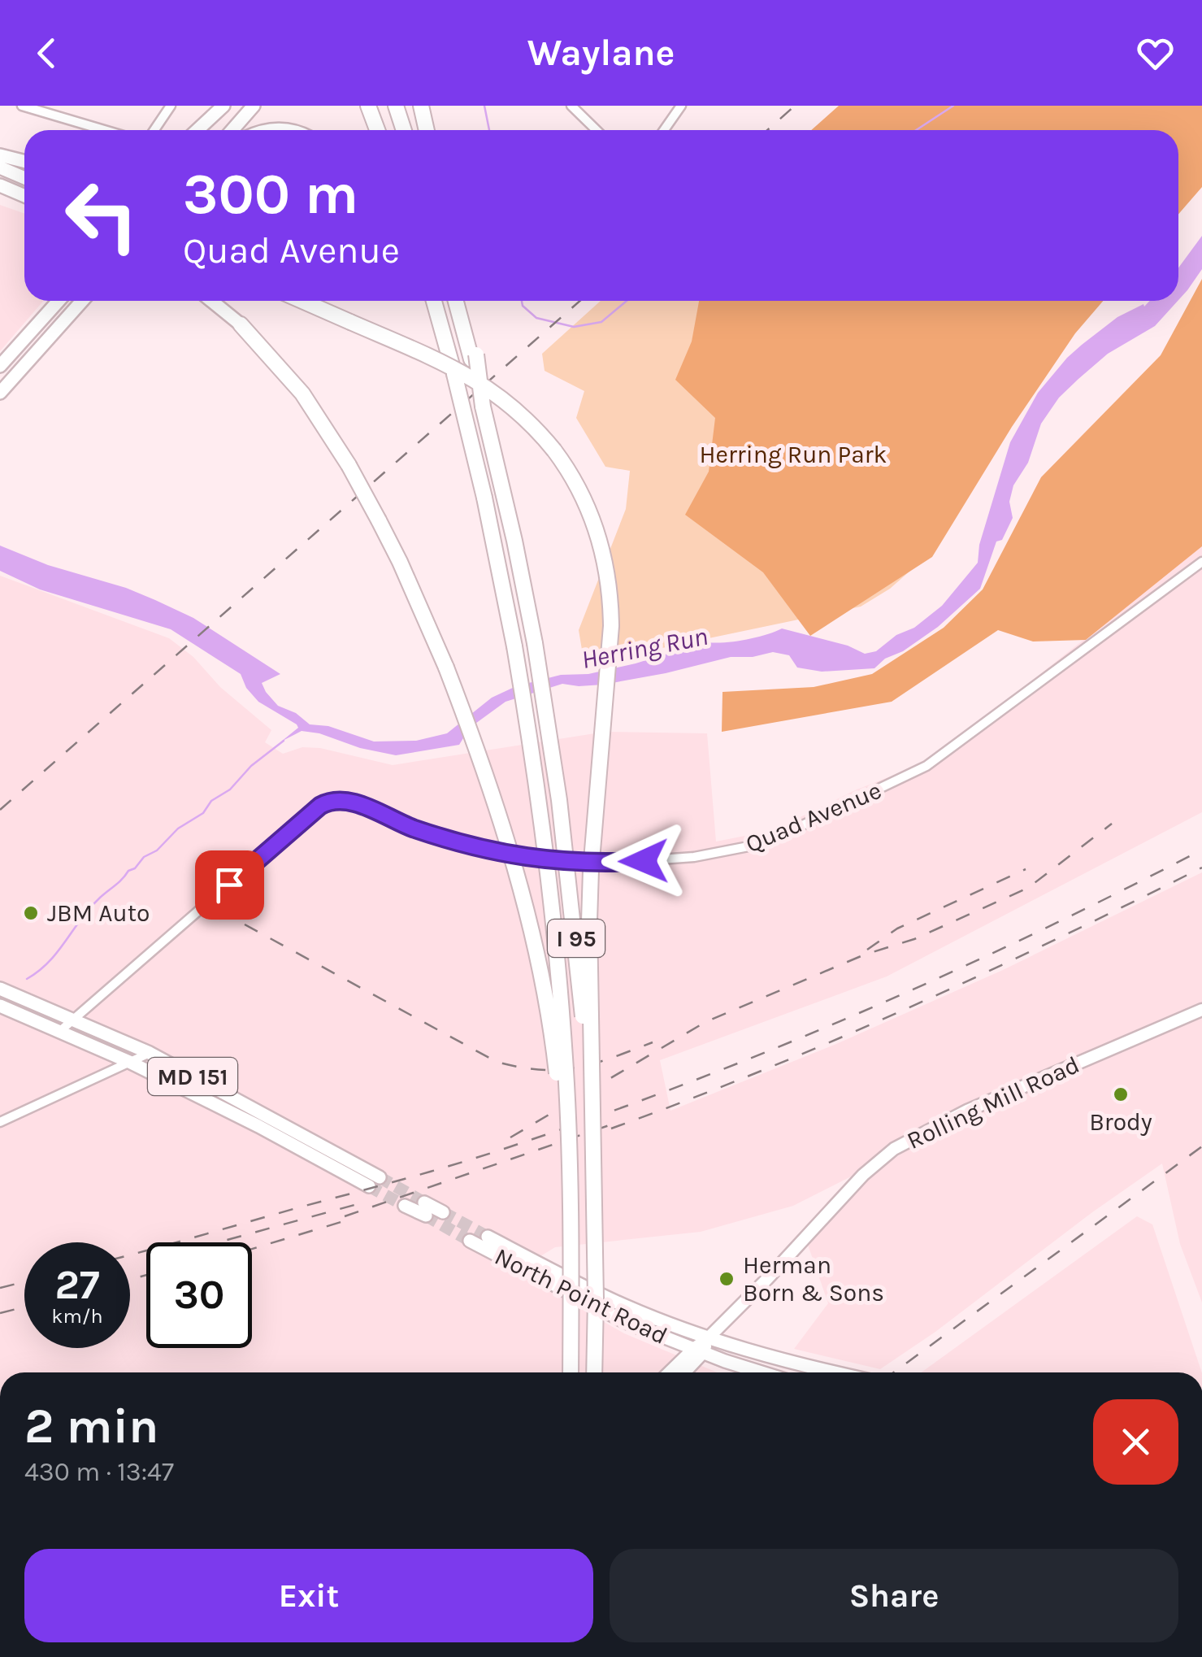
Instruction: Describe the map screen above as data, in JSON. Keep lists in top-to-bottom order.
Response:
{
  "streets": {
    "highway": ["I 95"],
    "main road": ["MD 151", "North Point Road"],
    "street": ["Quad Avenue", "Rolling Mill Road"]
  },
  "crossings": [
    ["Quad Avenue", "MD 151"],
    ["Rolling Mill Road", "North Point Road"]
  ],
  "water": ["Herring Run"],
  "parks": ["Herring Run Park"],
  "places": ["JBM Auto", "Brody", "Herman Born & Sons"],
  "page": {
    "header": "Waylane",
    "turn": ["300 m", "Quad Avenue"],
    "speed": "27 km/h",
    "limit": "30",
    "heading": ["2 min", "430 m · 13:47"],
    "buttons": ["Exit", "Share"]
  }
}
